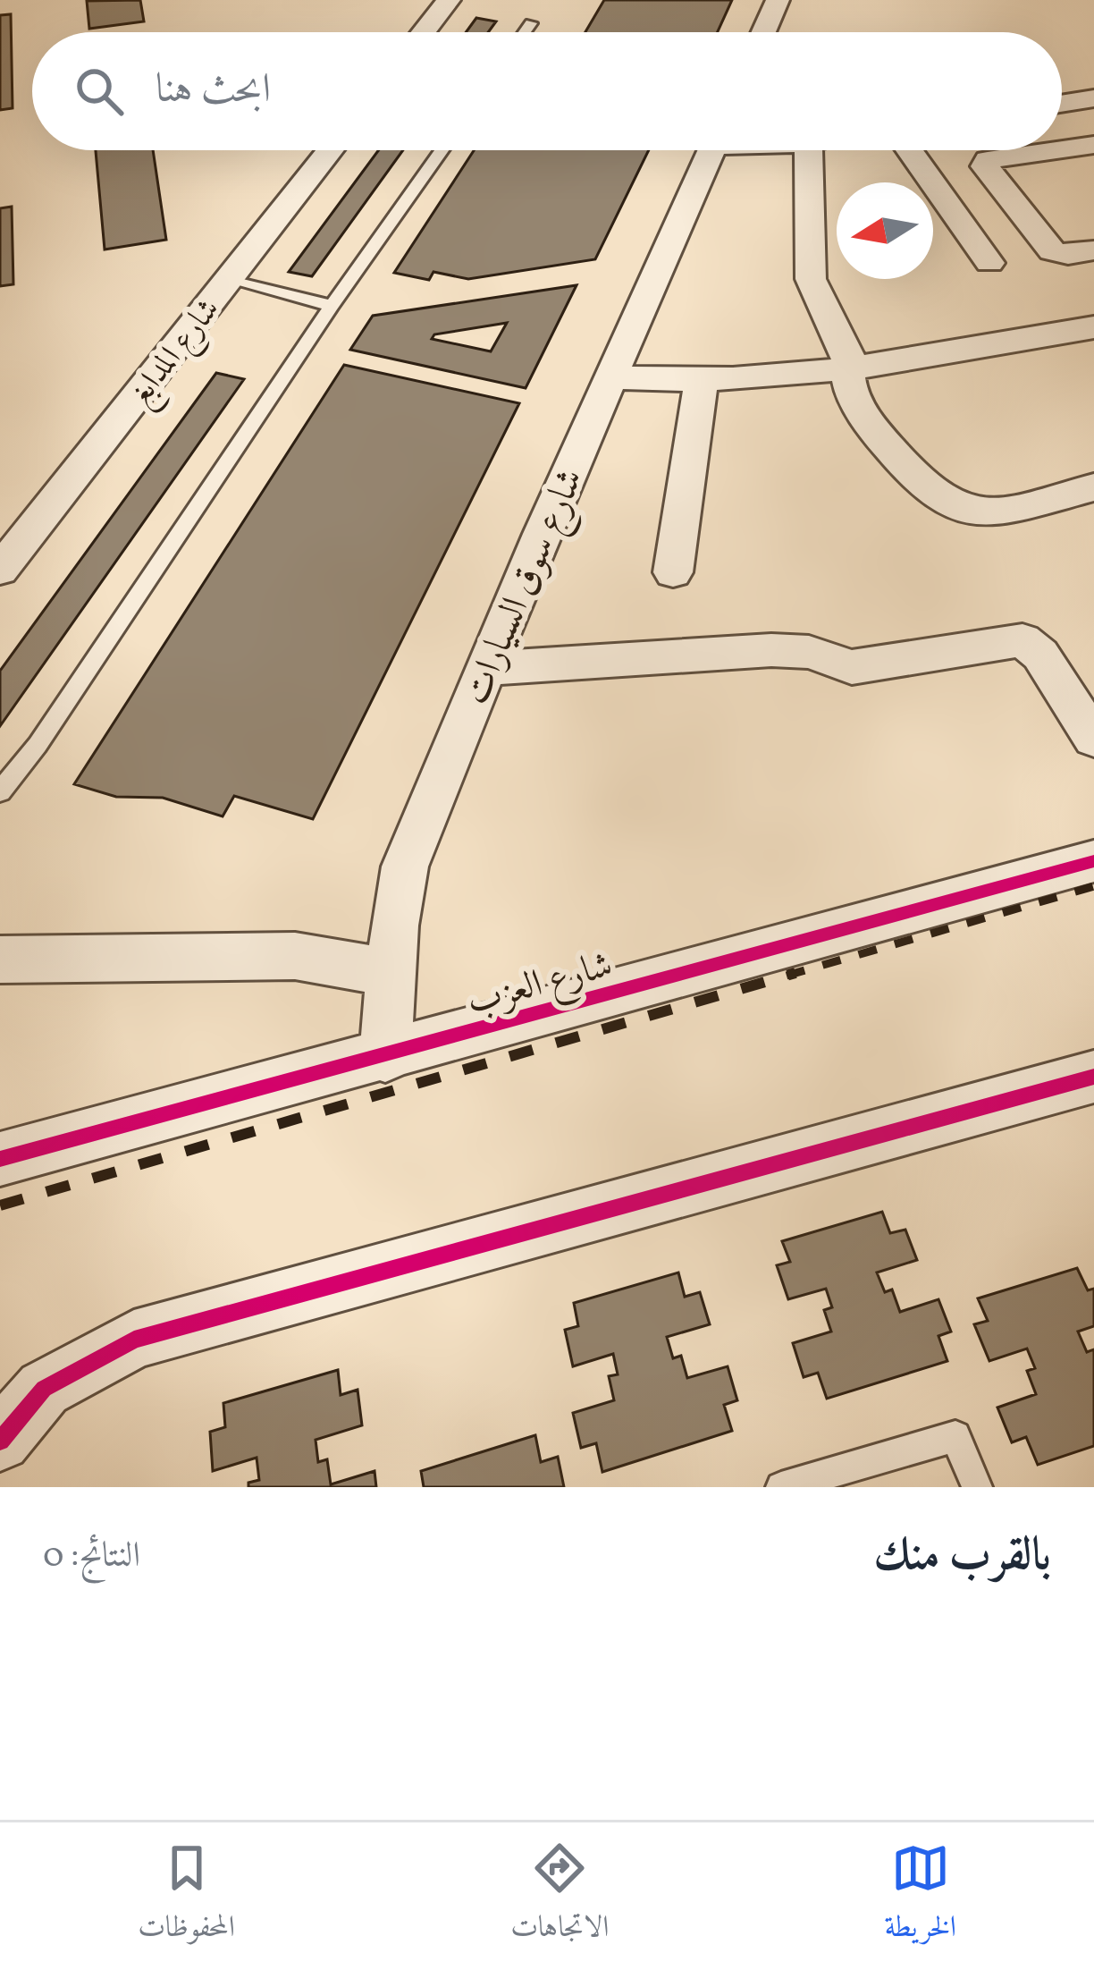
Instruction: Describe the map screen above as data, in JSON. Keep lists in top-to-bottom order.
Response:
{
  "streets": {
    "street": ["شارع المدابغ", "شارع سوق السيارات", "شارع العزب"]
  },
  "crossings": [
    ["شارع سوق السيارات", "شارع العزب"]
  ],
  "north": "left",
  "page": {
    "search": "ابحث هنا",
    "heading": ["بالقرب منك", "النتائج: 0"],
    "nav": ["الخريطة", "الاتجاهات", "المحفوظات"]
  }
}
